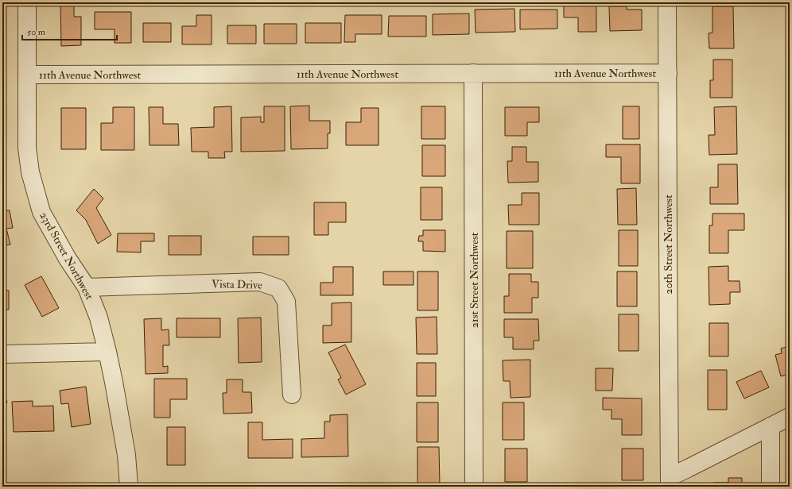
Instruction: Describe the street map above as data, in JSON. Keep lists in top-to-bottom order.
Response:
{
  "streets": {
    "street": [
      "11th Avenue Northwest",
      "20th Street Northwest",
      "23rd Street Northwest",
      "21st Street Northwest",
      "Vista Drive"
    ]
  },
  "crossings": [
    ["11th Avenue Northwest", "20th Street Northwest"],
    ["11th Avenue Northwest", "23rd Street Northwest"],
    ["11th Avenue Northwest", "21st Street Northwest"],
    ["23rd Street Northwest", "Vista Drive"]
  ],
  "scale_bar": "50 m"
}
